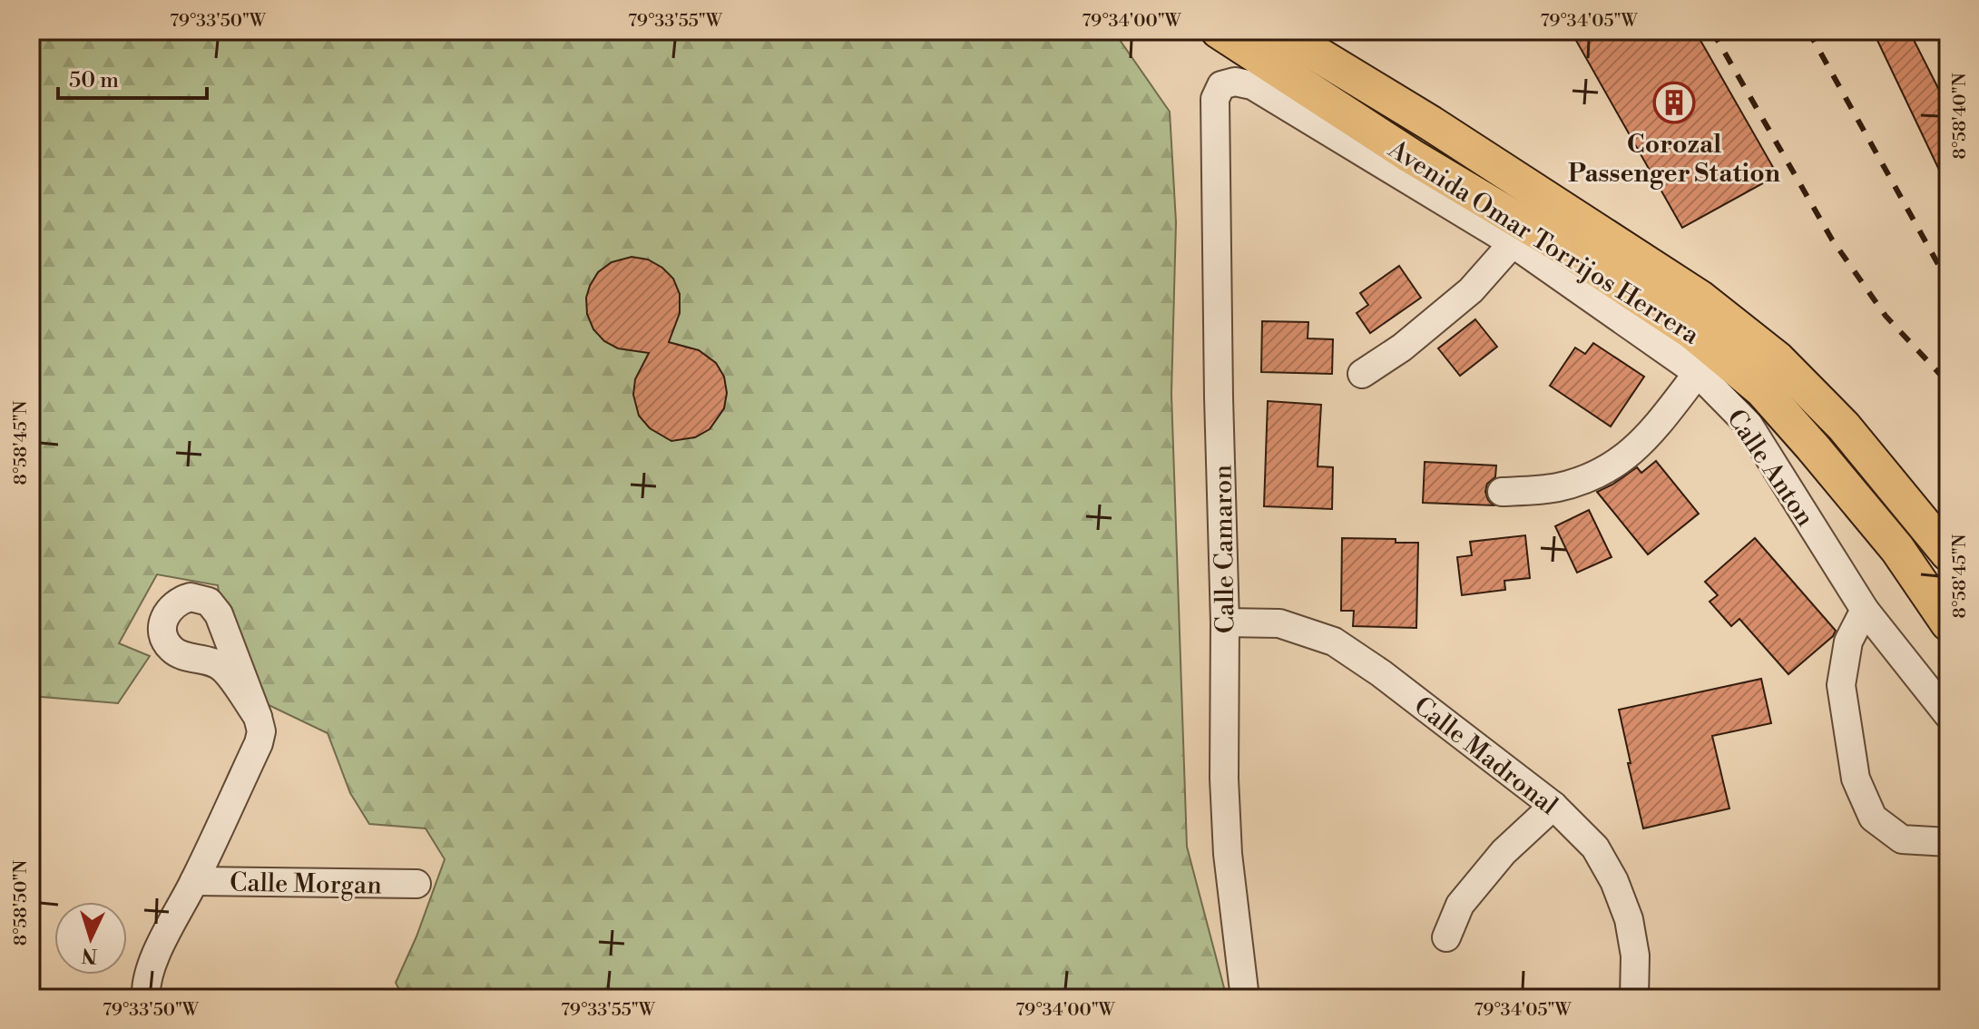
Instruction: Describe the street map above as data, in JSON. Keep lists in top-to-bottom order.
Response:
{
  "streets": {
    "main road": ["Avenida Omar Torrijos Herrera"],
    "street": [
      "Calle Anton",
      "Calle Camaron",
      "Calle Madronal",
      "Calle Morgan"
    ]
  },
  "crossings": [
    ["Calle Anton", "Calle Camaron"],
    ["Calle Camaron", "Calle Madronal"]
  ],
  "places": {
    "building": ["Corozal Passenger Station"]
  },
  "scale_bar": "50 m",
  "north": "bottom",
  "coordinates": [
    "79°33'50\"W",
    "79°33'55\"W",
    "79°34'00\"W",
    "79°34'05\"W",
    "8°58'40\"N",
    "8°58'45\"N",
    "8°58'50\"N"
  ]
}
